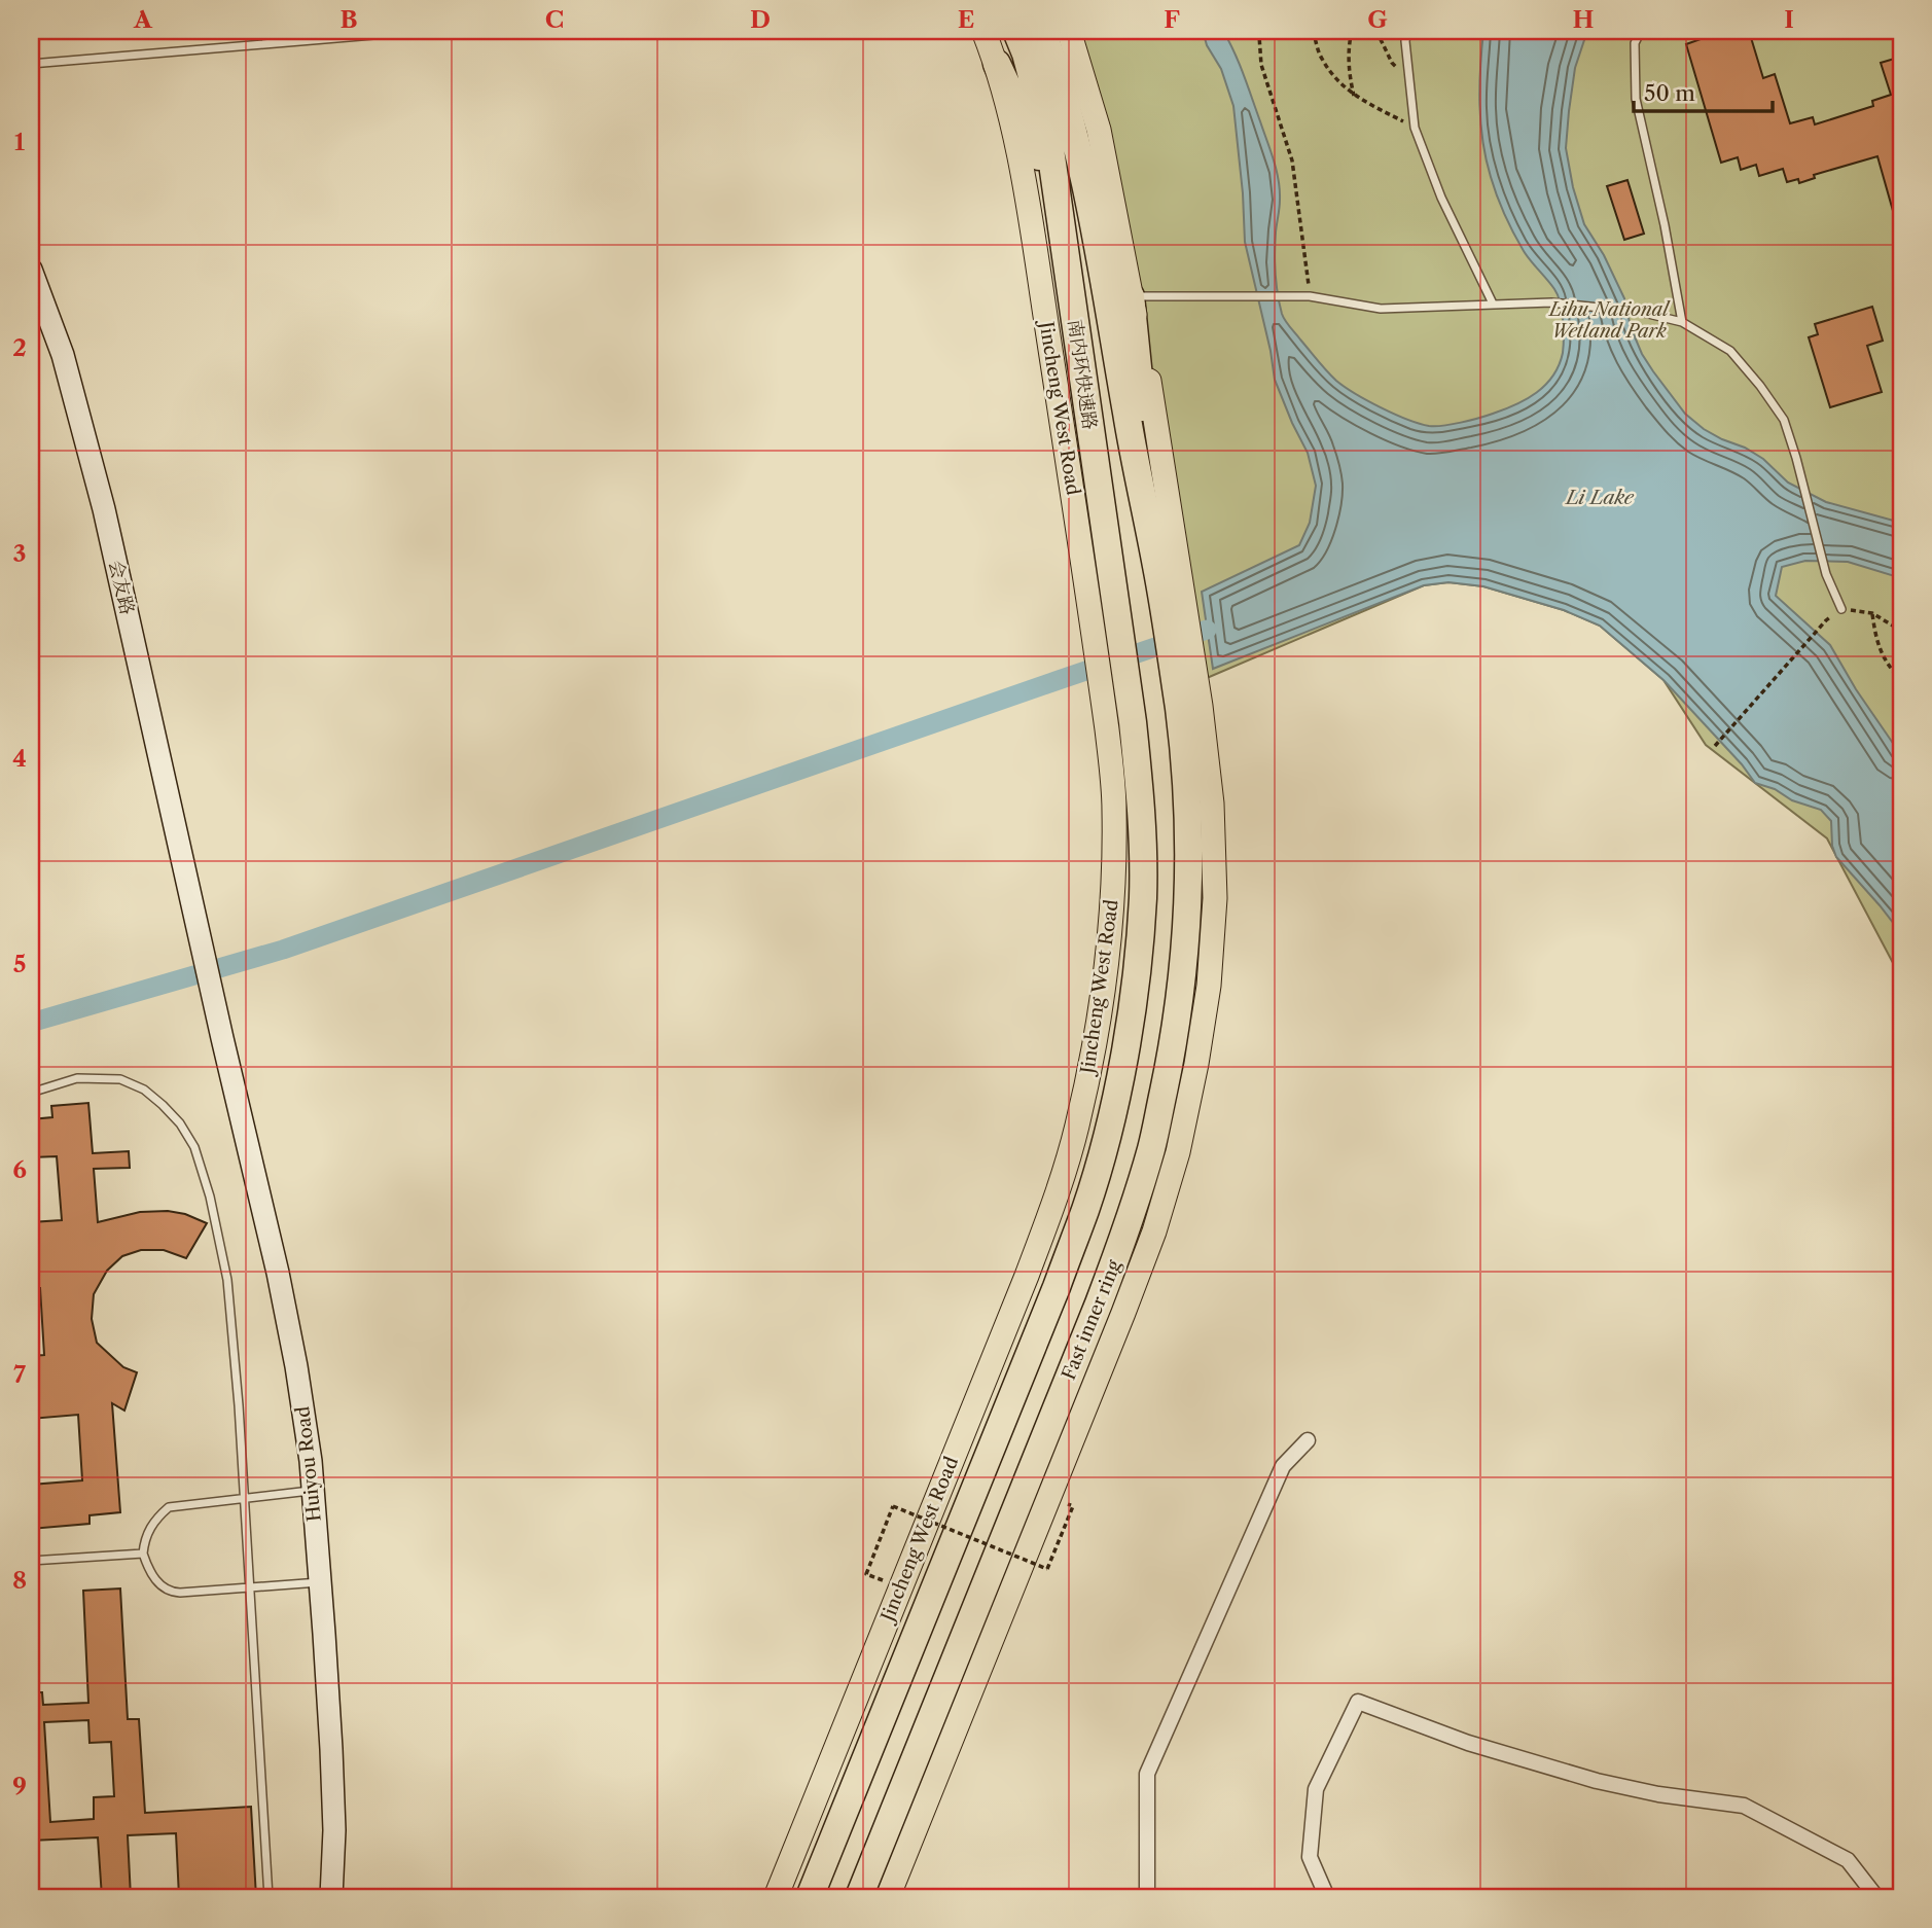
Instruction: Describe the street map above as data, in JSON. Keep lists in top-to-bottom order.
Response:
{
  "streets": {
    "highway": ["南内环快速路", "Fast inner ring"],
    "main road": ["Jincheng West Road"],
    "street": ["会友路", "Huiyou Road"]
  },
  "crossings": [
    ["南内环快速路", "Jincheng West Road"],
    ["南内环快速路", "Fast inner ring"],
    ["会友路", "Huiyou Road"]
  ],
  "water": ["Li Lake"],
  "parks": ["Lihu National Wetland Park"],
  "scale_bar": "50 m",
  "grid": {
    "columns": [
      "A",
      "B",
      "C",
      "D",
      "E",
      "F",
      "G",
      "H",
      "I"
    ],
    "rows": [
      "1",
      "2",
      "3",
      "4",
      "5",
      "6",
      "7",
      "8",
      "9"
    ]
  }
}
